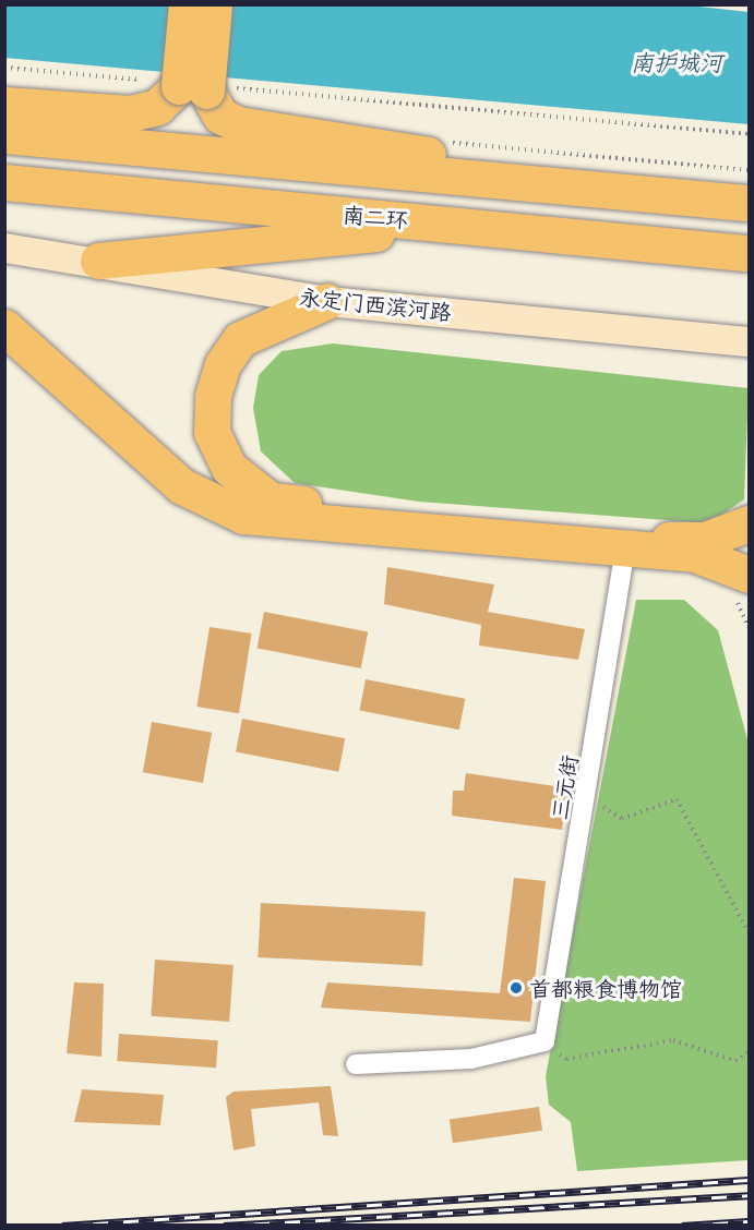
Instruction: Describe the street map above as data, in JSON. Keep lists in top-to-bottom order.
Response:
{
  "streets": {
    "highway": ["南二环"],
    "street": ["永定门西滨河路", "三元街"]
  },
  "water": ["南护城河"],
  "places": ["首都粮食博物馆"]
}
